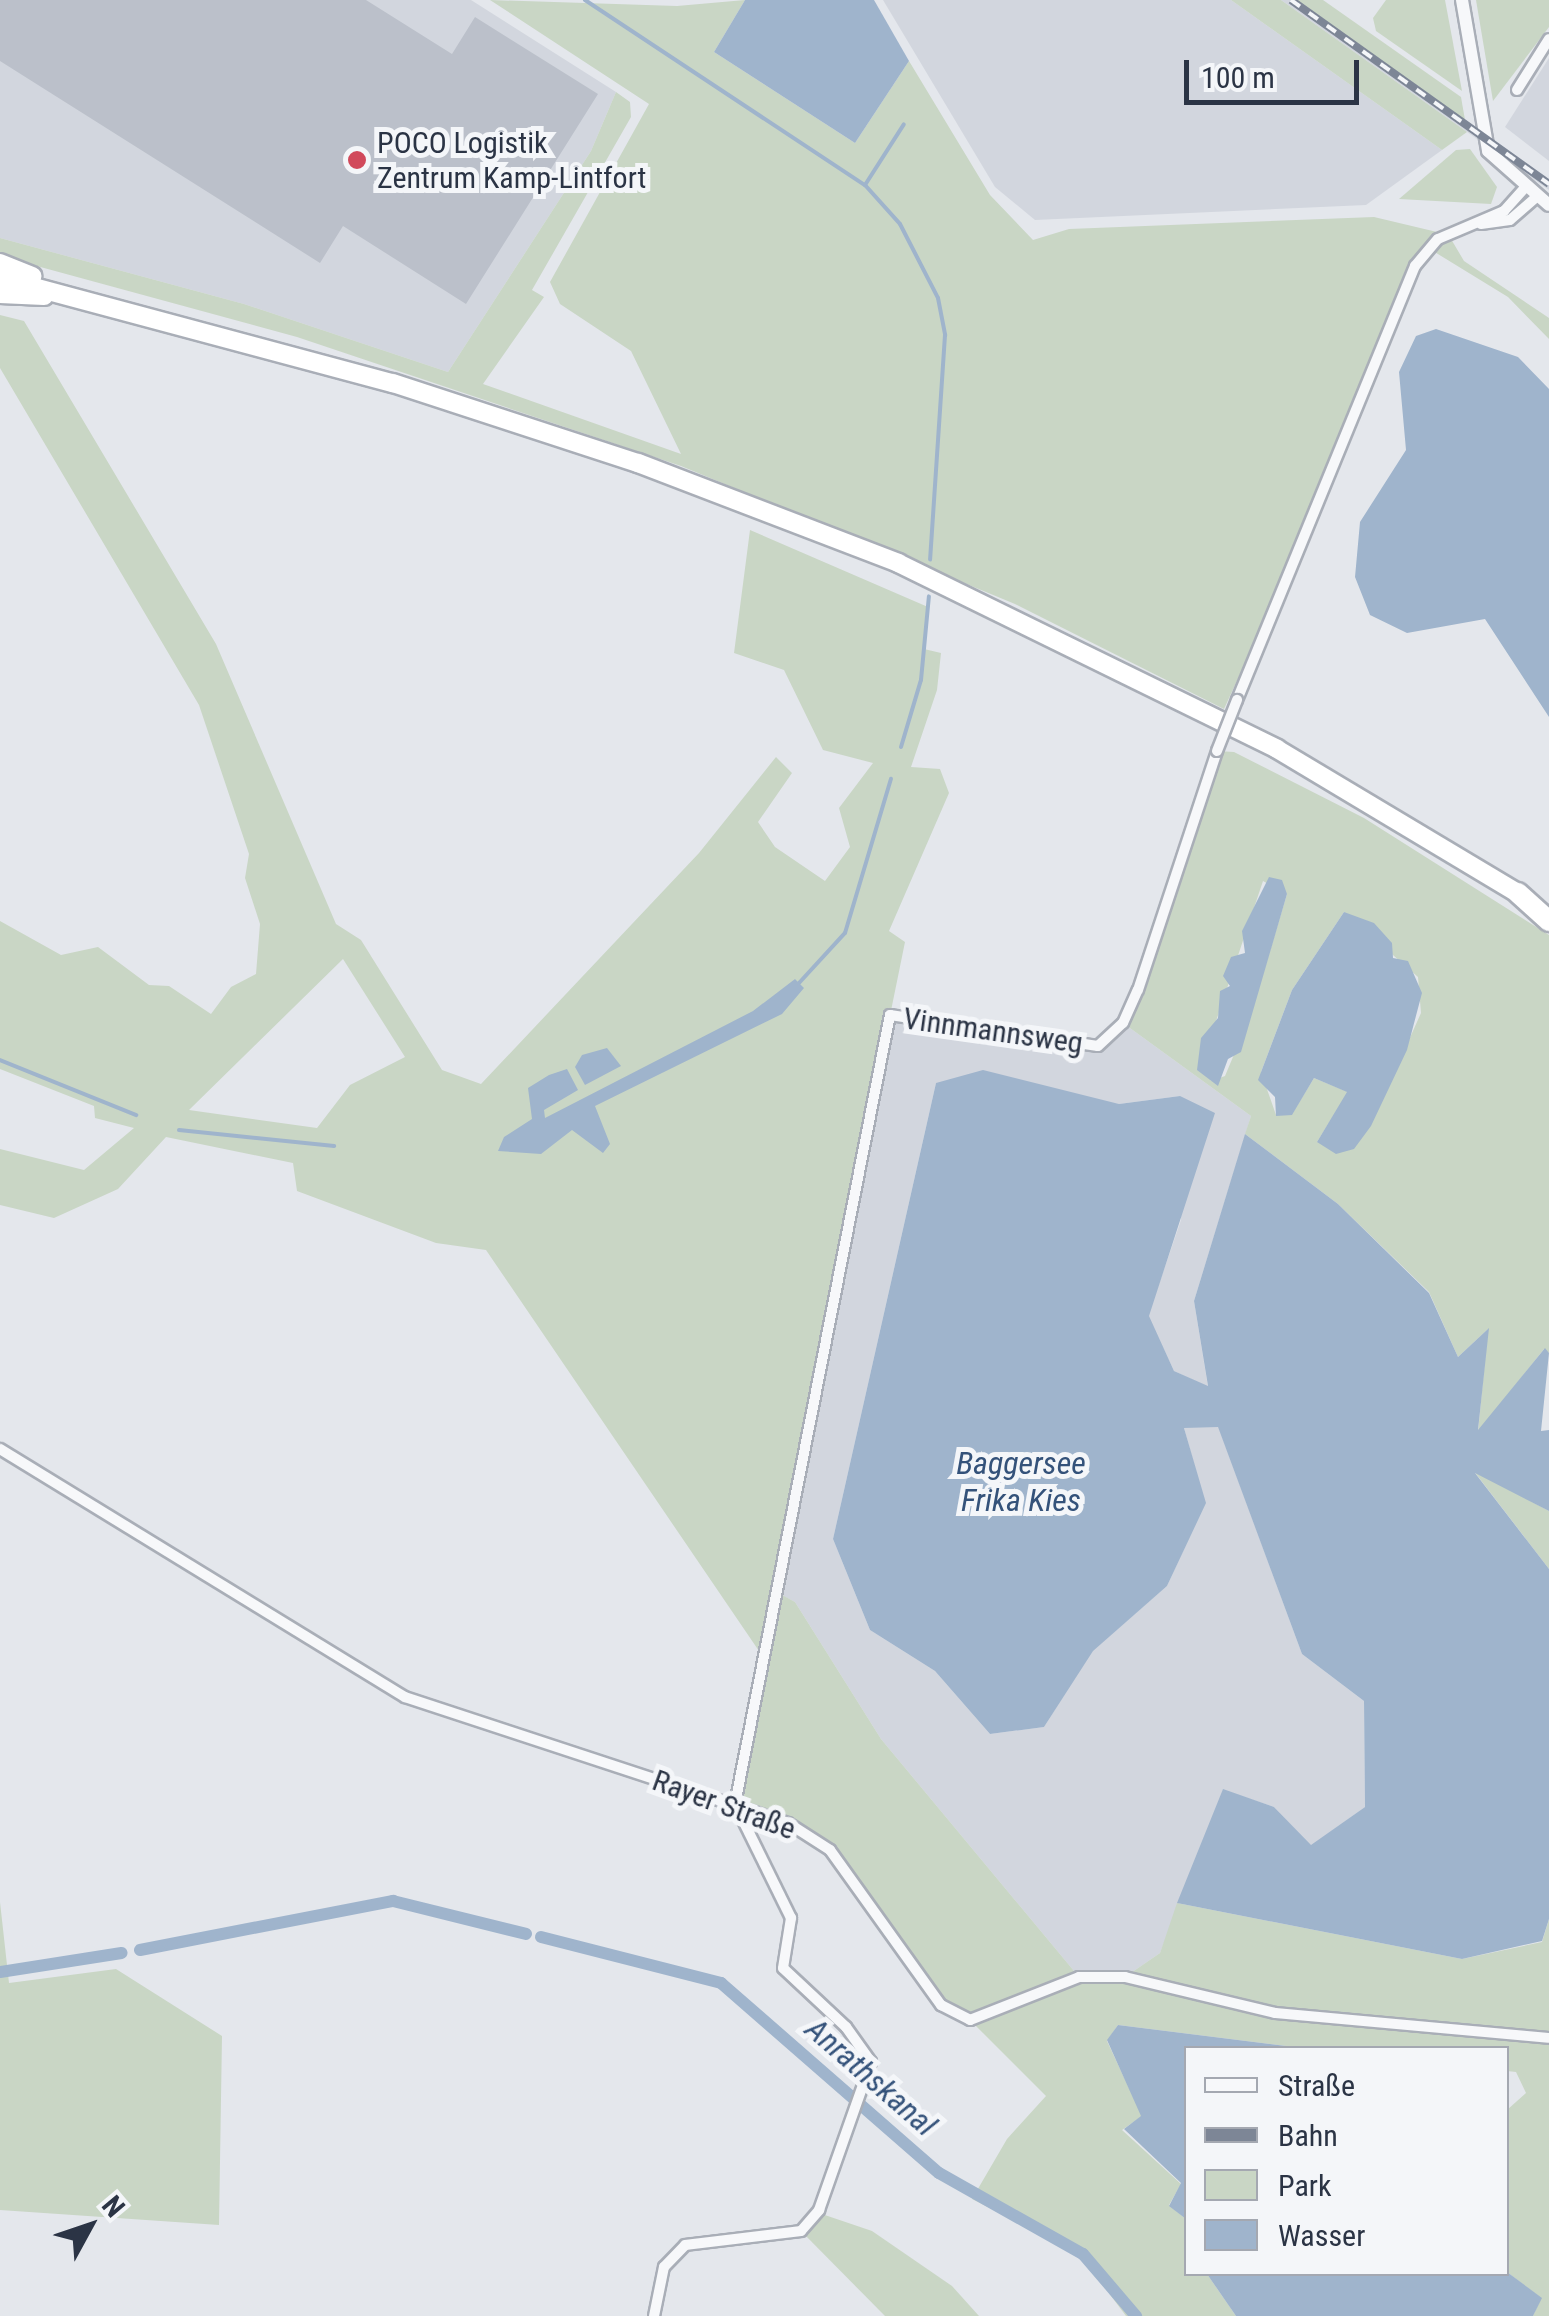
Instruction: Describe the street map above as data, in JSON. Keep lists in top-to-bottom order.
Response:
{
  "streets": {
    "street": ["Vinnmannsweg", "Rayer Straße"]
  },
  "crossings": [
    ["Vinnmannsweg", "Rayer Straße"]
  ],
  "water": ["Baggersee Frika Kies", "Anrathskanal"],
  "places": ["POCO Logistik Zentrum Kamp-Lintfort"],
  "legend": [
    "Straße",
    "Bahn",
    "Park",
    "Wasser"
  ],
  "scale_bar": "100 m",
  "north": "top right"
}
